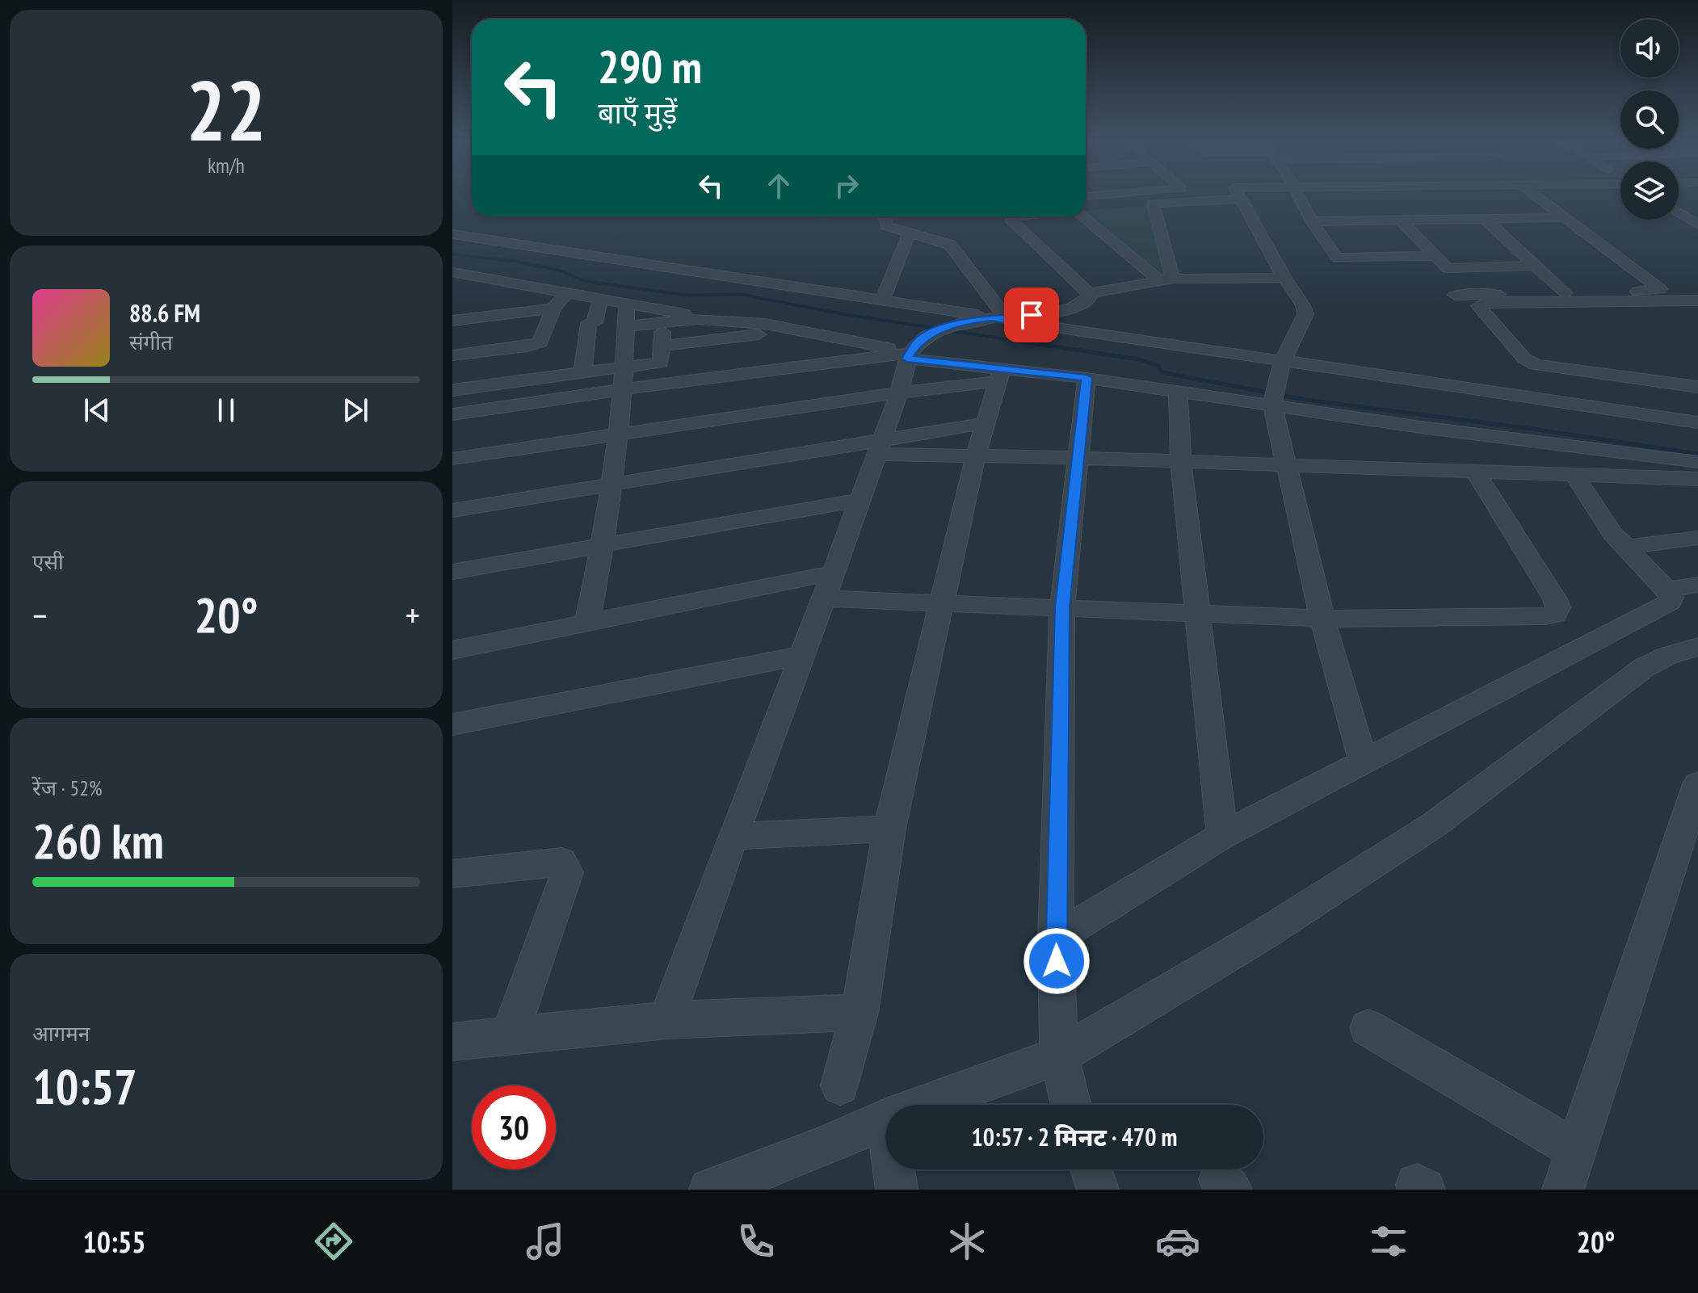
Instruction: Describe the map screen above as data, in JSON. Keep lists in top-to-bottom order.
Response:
{
  "page": {
    "tile": [
      ["22", "km/h"],
      "एसी",
      ["रेंज · 52%", "260 km"],
      ["आगमन", "10:57"]
    ],
    "turn": ["290 m", "बाएँ मुड़ें"],
    "song": ["88.6 FM", "संगीत"],
    "heat": ["−", "20°", "+"],
    "limit": "30",
    "trip": "10:57 · 2 मिनट · 470 m",
    "tabs": ["10:55", "20°"]
  }
}
